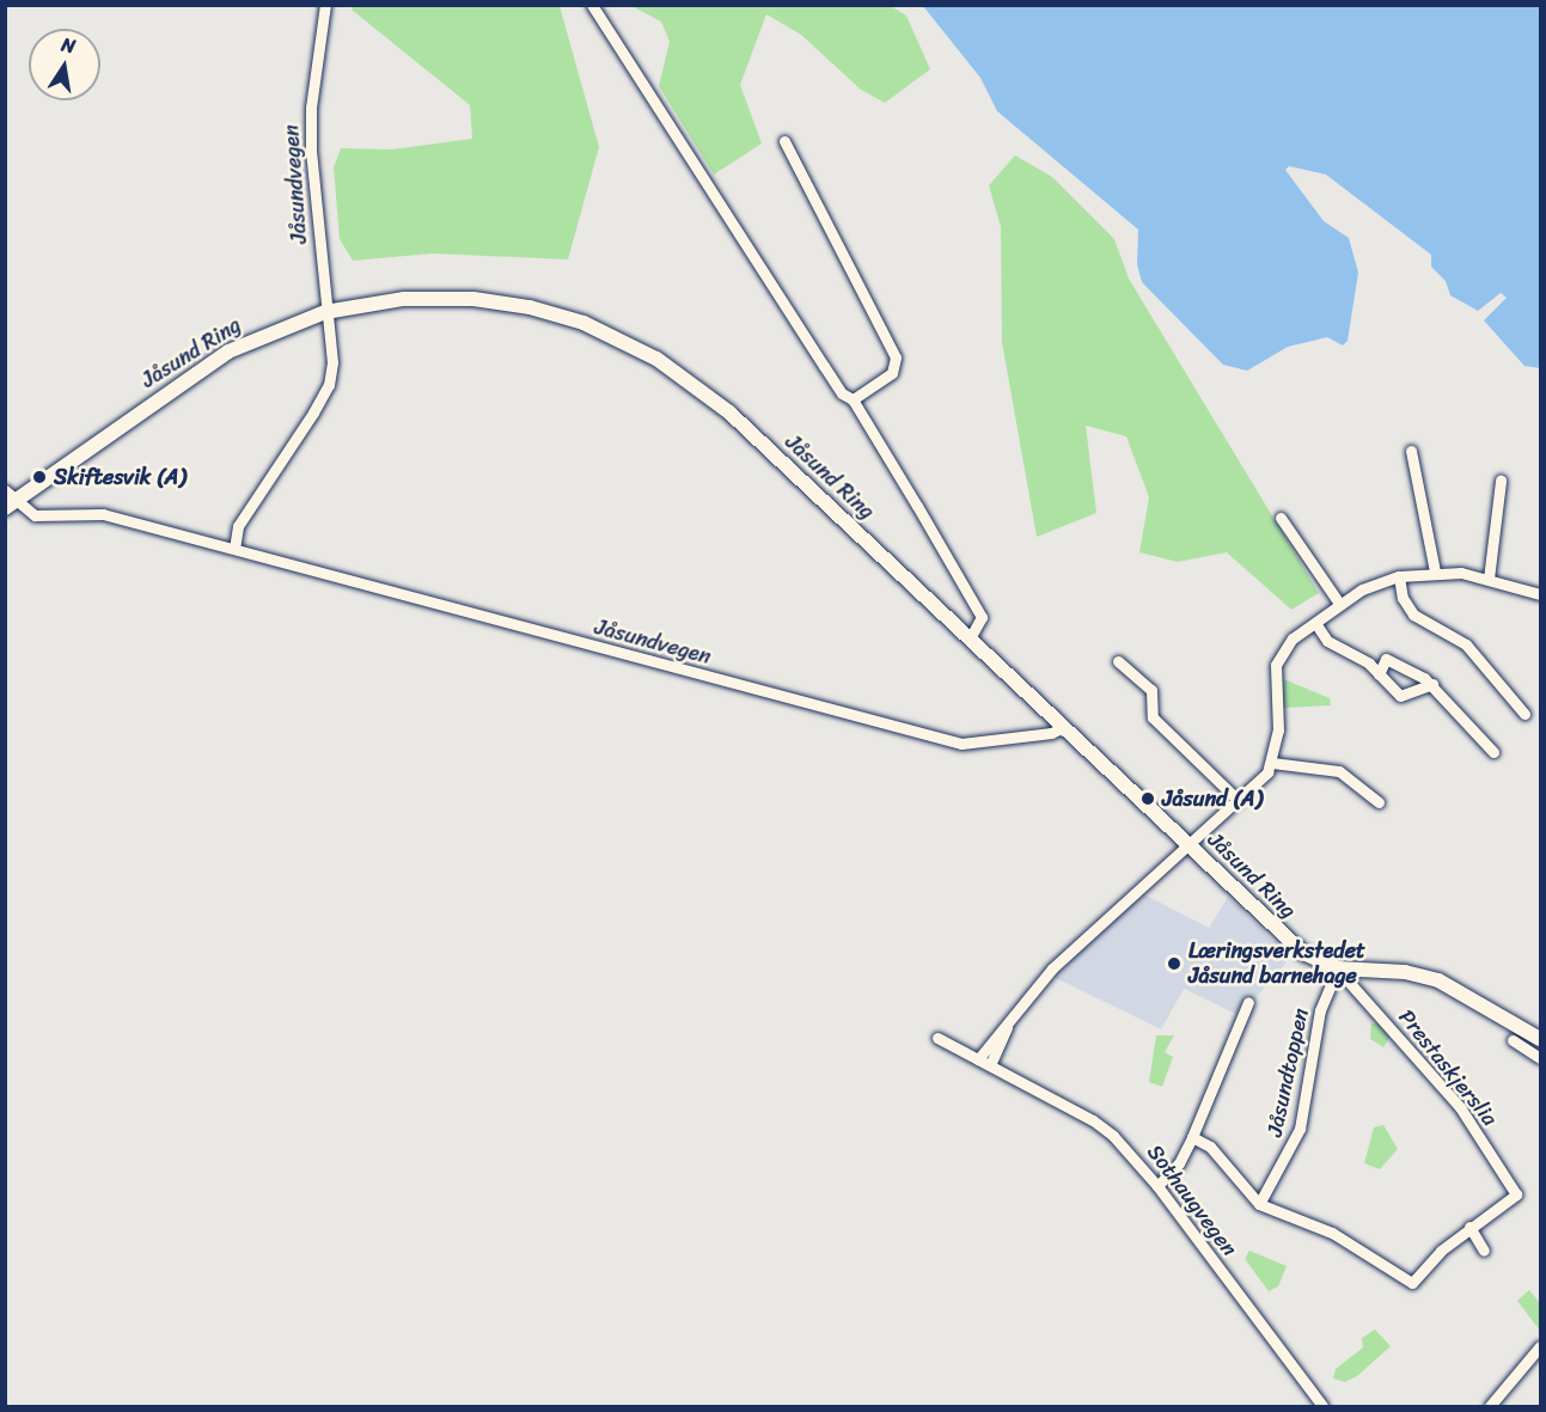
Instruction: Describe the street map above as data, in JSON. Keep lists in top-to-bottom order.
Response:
{
  "streets": {
    "main road": ["Jåsund Ring"],
    "street": [
      "Jåsundvegen",
      "Prestaskjerslia",
      "Jåsundtoppen",
      "Sothaugvegen"
    ]
  },
  "crossings": [
    ["Jåsundvegen", "Jåsund Ring"],
    ["Jåsund Ring", "Prestaskjerslia"]
  ],
  "places": ["Skiftesvik (A)", "Jåsund (A)", "Læringsverkstedet Jåsund barnehage"],
  "north": "top"
}
